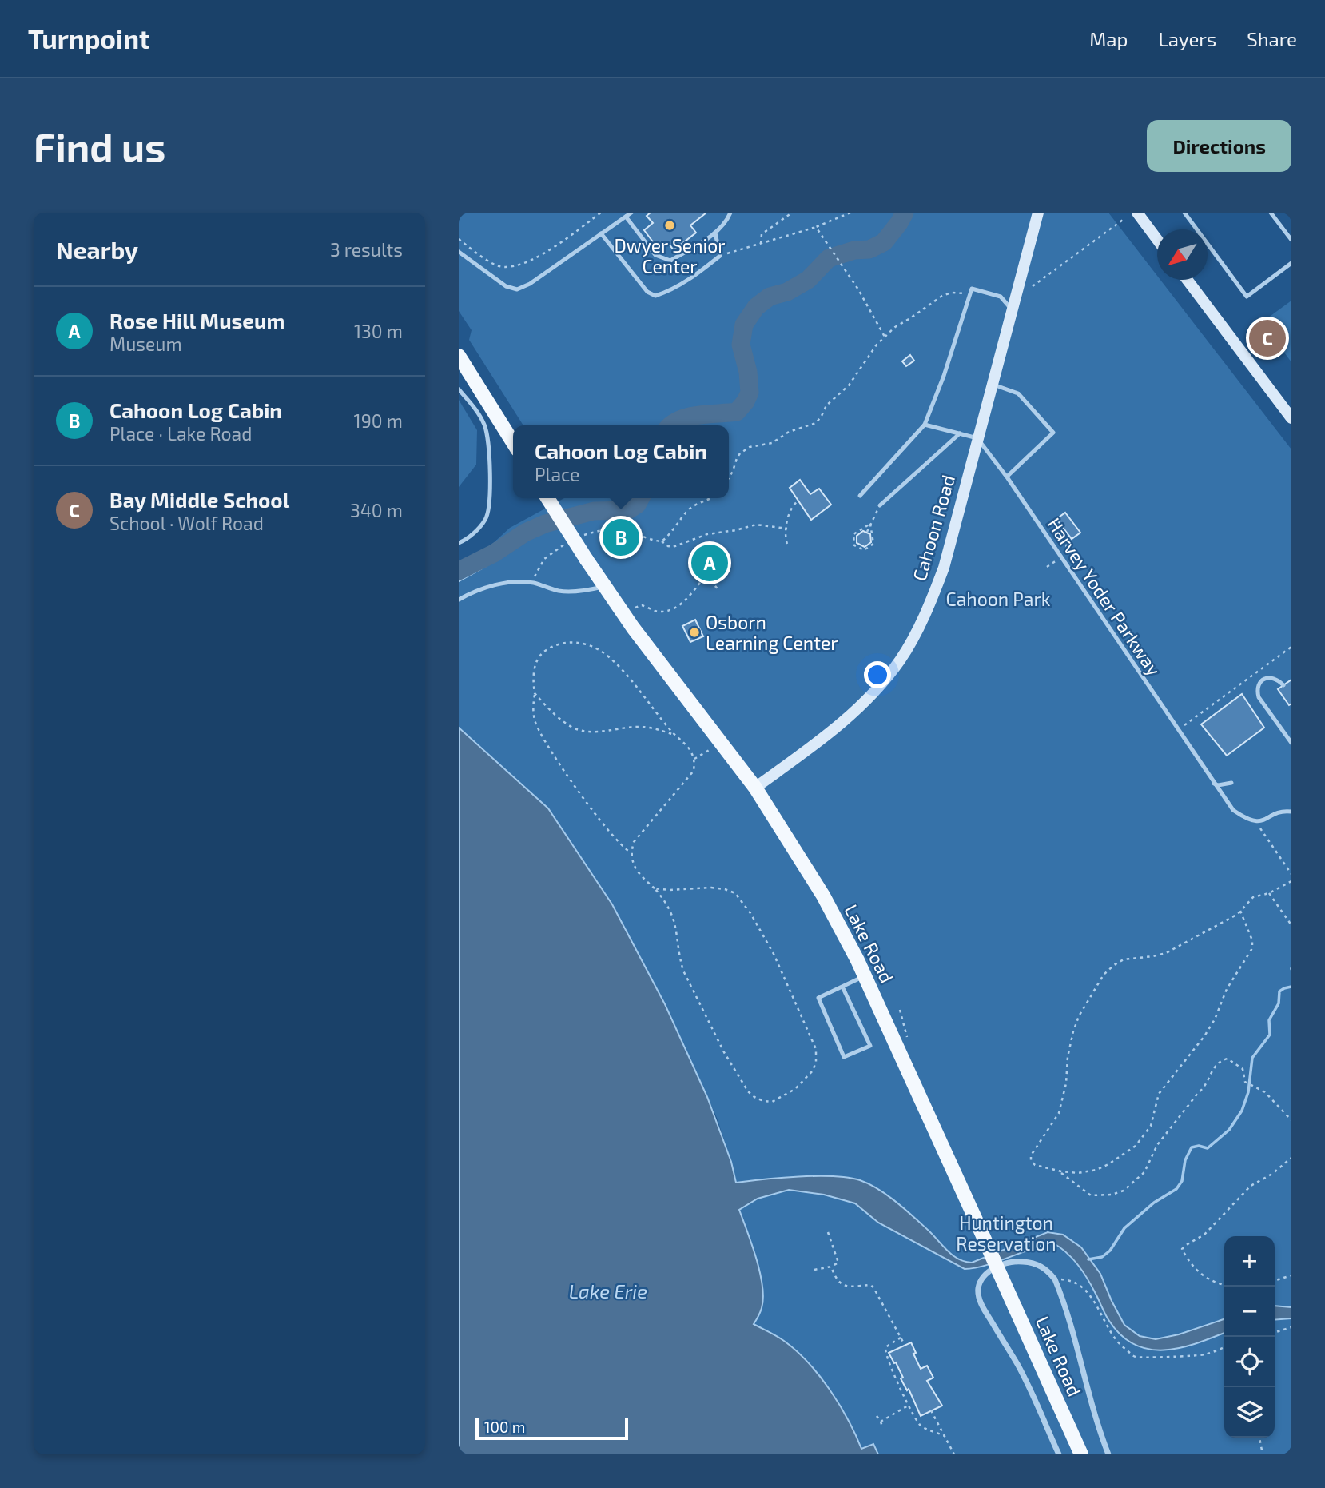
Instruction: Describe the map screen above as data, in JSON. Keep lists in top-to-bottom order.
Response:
{
  "streets": {
    "main road": ["Lake Road"],
    "street": ["Cahoon Road"],
    "lane": ["Harvey Yoder Parkway"]
  },
  "crossings": [
    ["Cahoon Road", "Harvey Yoder Parkway"],
    ["Cahoon Road", "Lake Road"]
  ],
  "water": ["Lake Erie"],
  "parks": ["Cahoon Park", "Huntington Reservation"],
  "places": ["Dwyer Senior Center", "Osborn Learning Center"],
  "scale_bar": "100 m",
  "north": "bottom left",
  "page": {
    "header": "Turnpoint",
    "nav": ["Map", "Layers", "Share"],
    "buttons": "Directions",
    "title": "Find us",
    "heading": ["Nearby", "3 results"],
    "list": [
      {
        "mark": "A",
        "name": "Rose Hill Museum",
        "note": "Museum",
        "value": "130 m"
      },
      {
        "mark": "B",
        "name": "Cahoon Log Cabin",
        "note": "Place · Lake Road",
        "value": "190 m"
      },
      {
        "mark": "C",
        "name": "Bay Middle School",
        "note": "School · Wolf Road",
        "value": "340 m"
      }
    ],
    "pins": ["C", "B", "A"],
    "popup": ["Cahoon Log Cabin", "Place"],
    "map_buttons": ["+", "−"],
    "scale": "100 m"
  }
}
